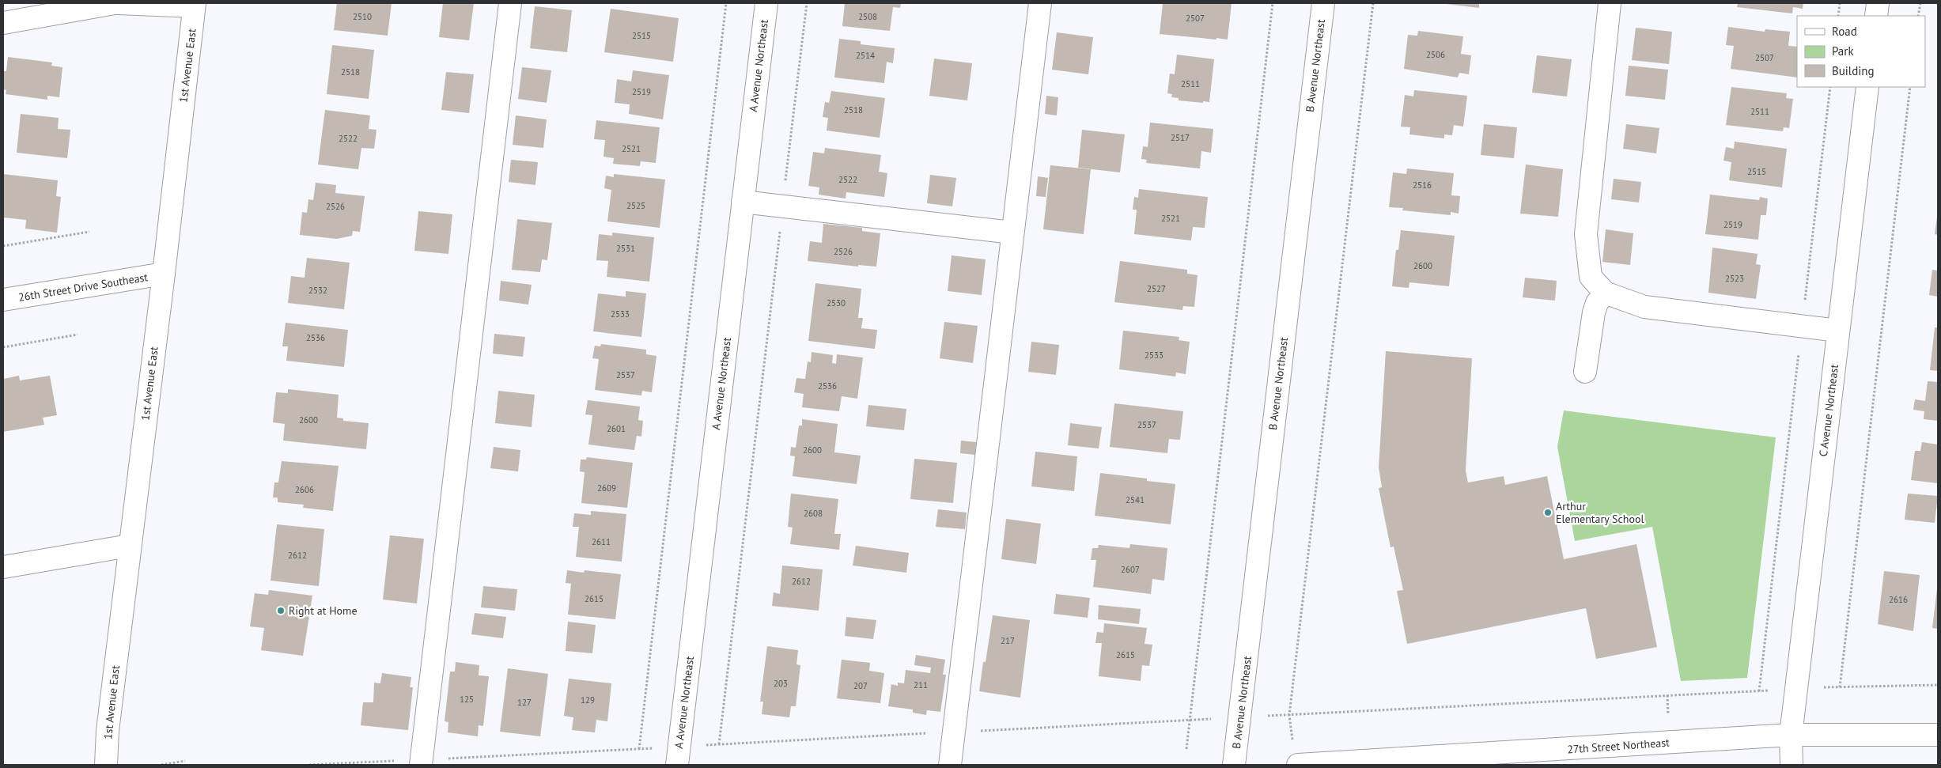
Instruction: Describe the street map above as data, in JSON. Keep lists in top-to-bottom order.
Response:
{
  "streets": {
    "street": [
      "1st Avenue East",
      "A Avenue Northeast",
      "B Avenue Northeast",
      "26th Street Drive Southeast",
      "C Avenue Northeast",
      "27th Street Northeast"
    ]
  },
  "crossings": [
    ["1st Avenue East", "26th Street Drive Southeast"],
    ["C Avenue Northeast", "27th Street Northeast"]
  ],
  "places": ["Arthur Elementary School", "Right at Home"],
  "house_numbers": [
    "2510",
    "2508",
    "2507",
    "2515",
    "2506",
    "2514",
    "2507",
    "2518",
    "2511",
    "2519",
    "2518",
    "2511",
    "2517",
    "2522",
    "2521",
    "2515",
    "2522",
    "2516",
    "2525",
    "2526",
    "2521",
    "2519",
    "2531",
    "2526",
    "2600",
    "2523",
    "2527",
    "2532",
    "2530",
    "2533",
    "2536",
    "2533",
    "2537",
    "2536",
    "2600",
    "2537",
    "2601",
    "2600",
    "2609",
    "2606",
    "2541",
    "2608",
    "2611",
    "2612",
    "2607",
    "2612",
    "2615",
    "2616",
    "217",
    "2615",
    "203",
    "211",
    "207",
    "125",
    "129",
    "127"
  ],
  "legend": ["Road", "Park", "Building"]
}
